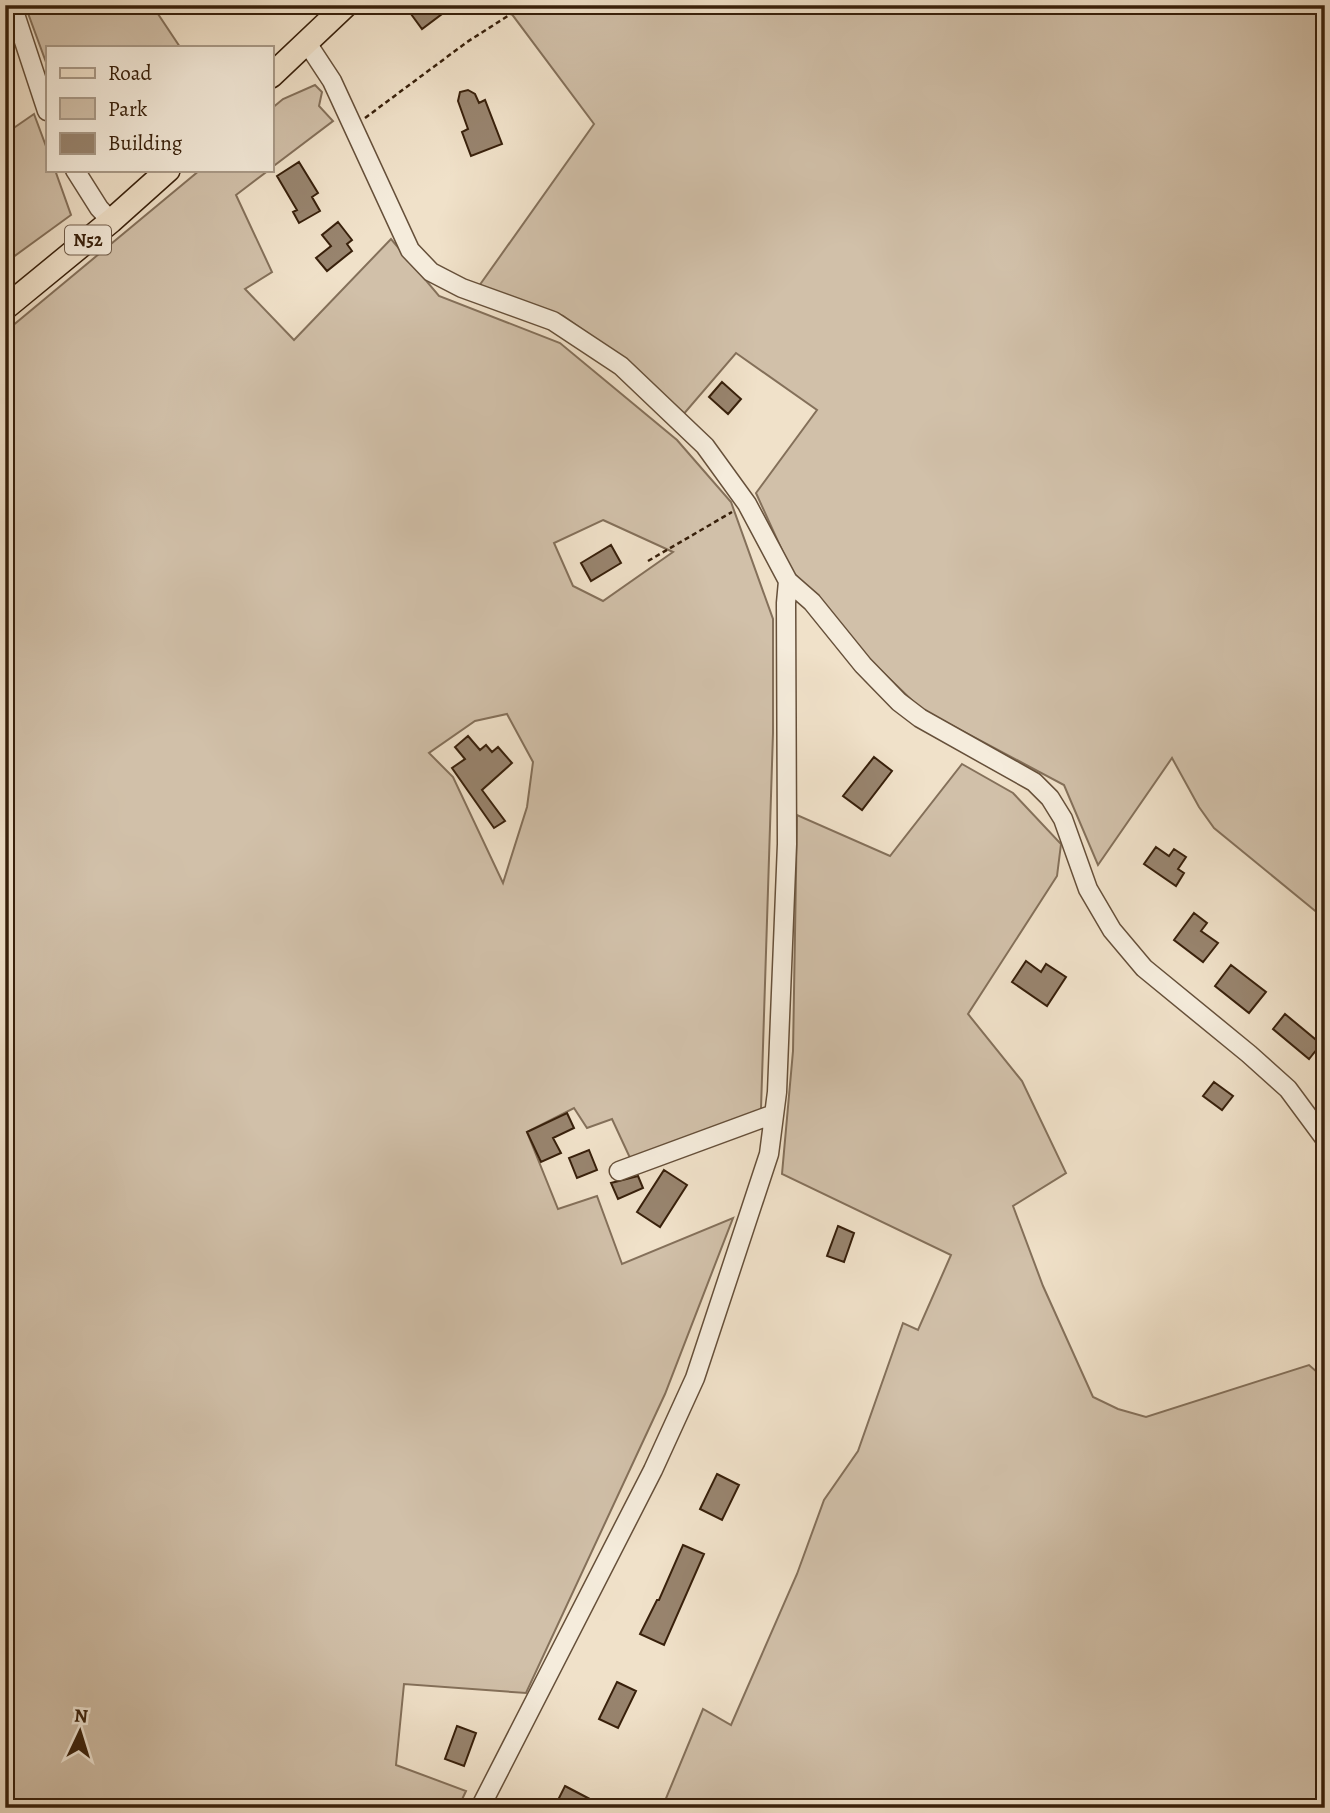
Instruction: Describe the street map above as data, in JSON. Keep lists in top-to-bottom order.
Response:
{
  "streets": {
    "main road": ["N52"]
  },
  "legend": ["Road", "Park", "Building"],
  "north": "top"
}
